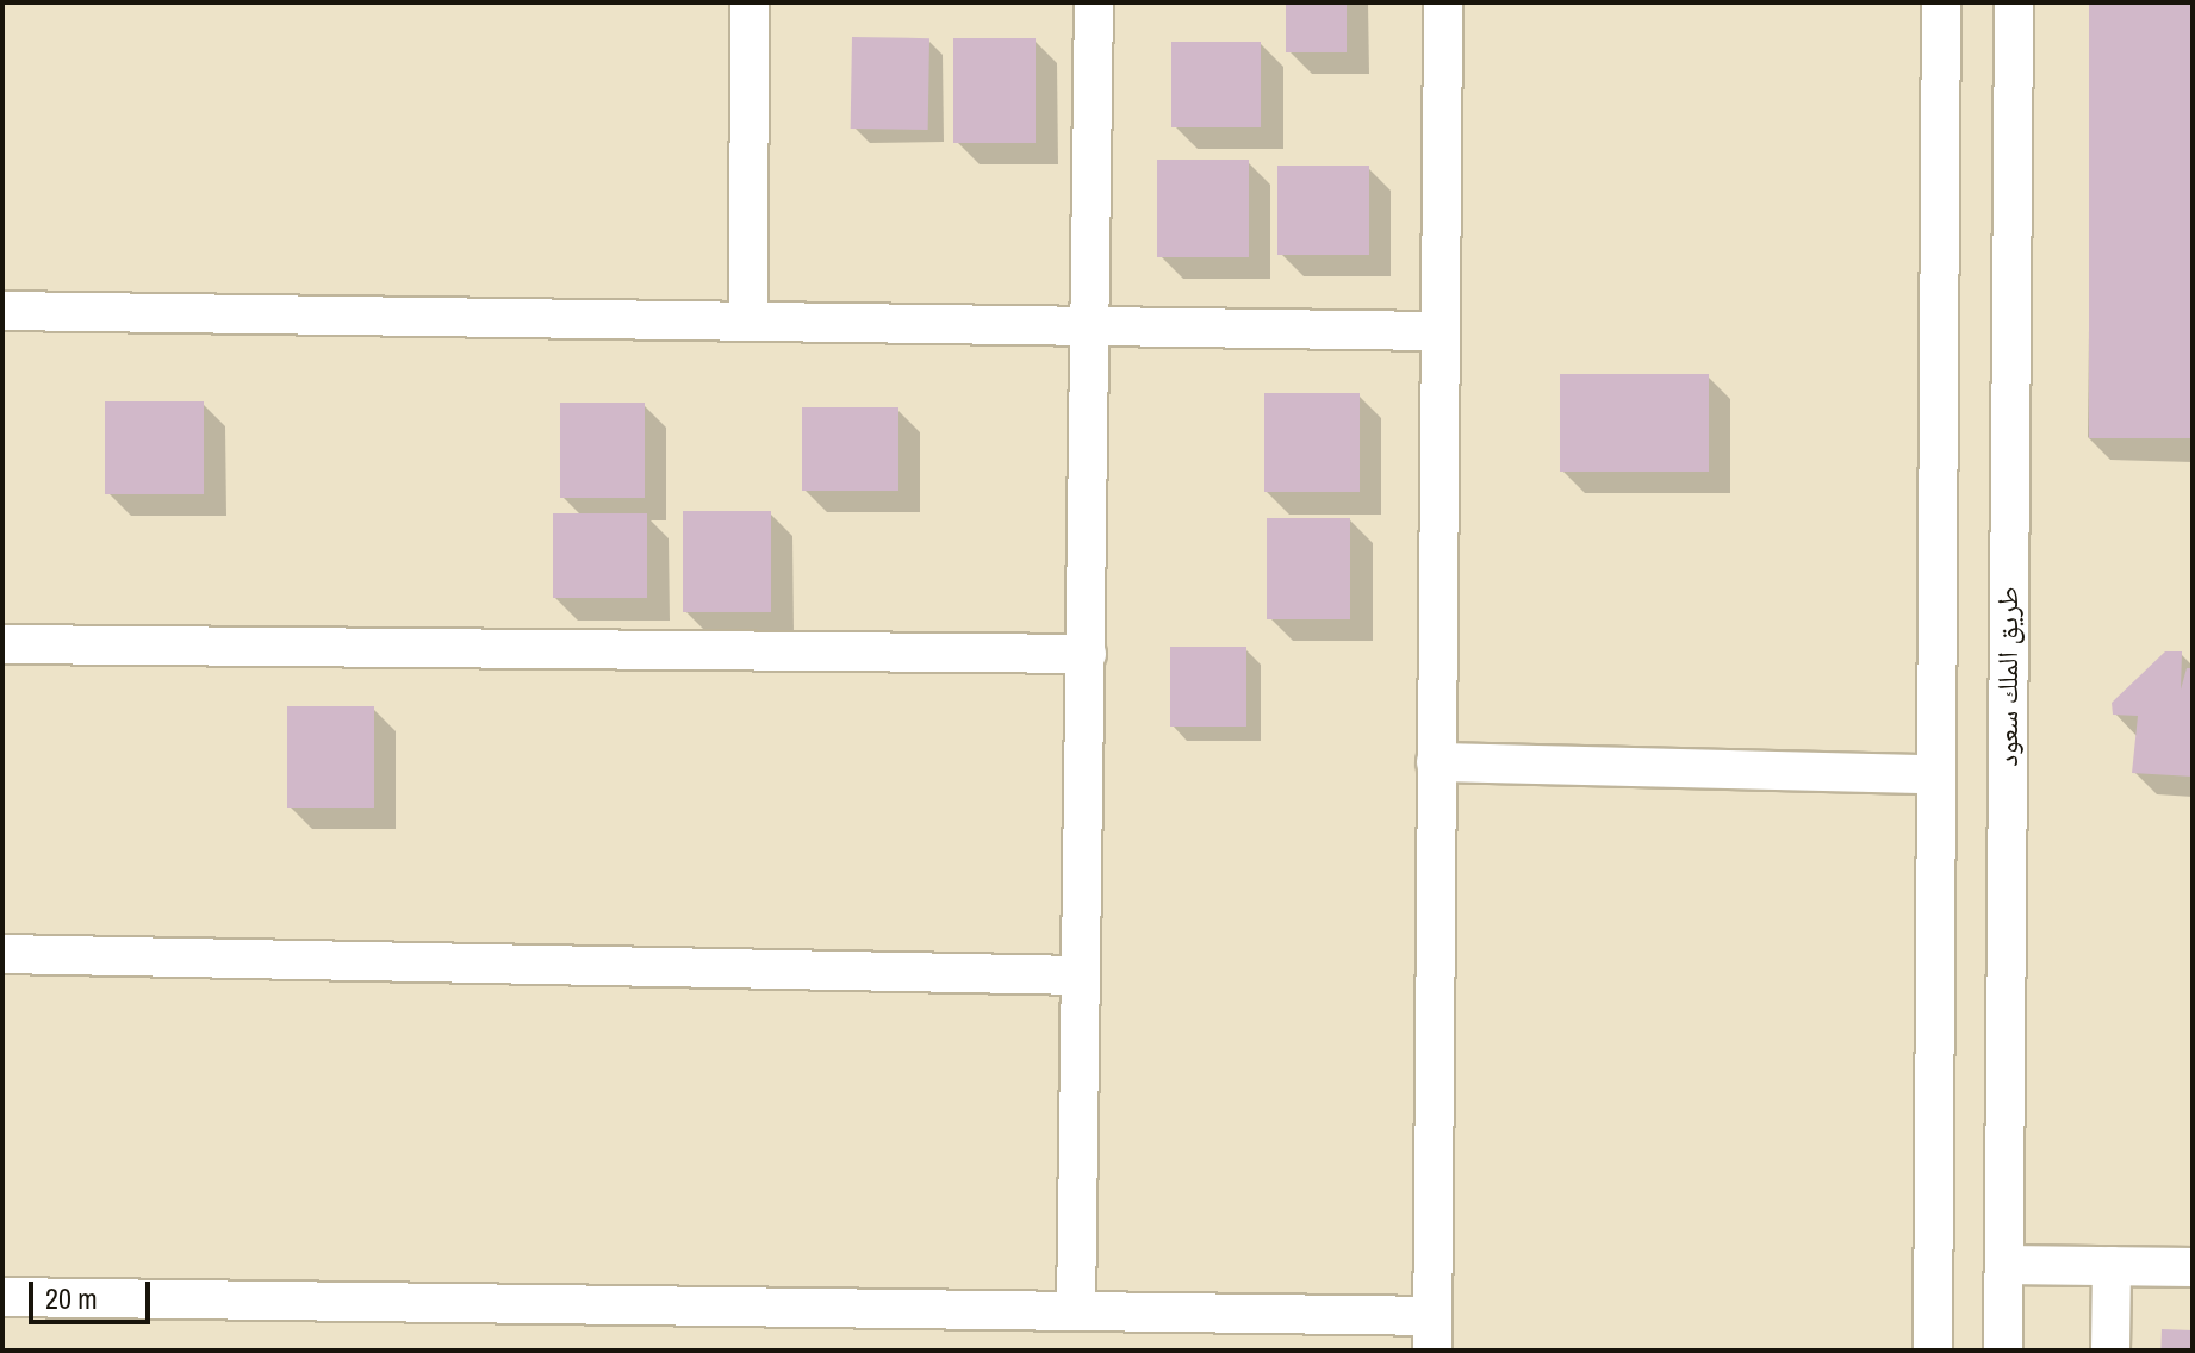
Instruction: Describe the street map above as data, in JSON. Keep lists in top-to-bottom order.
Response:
{
  "streets": {
    "street": ["طريق الملك سعود"]
  },
  "scale_bar": "20 m"
}
